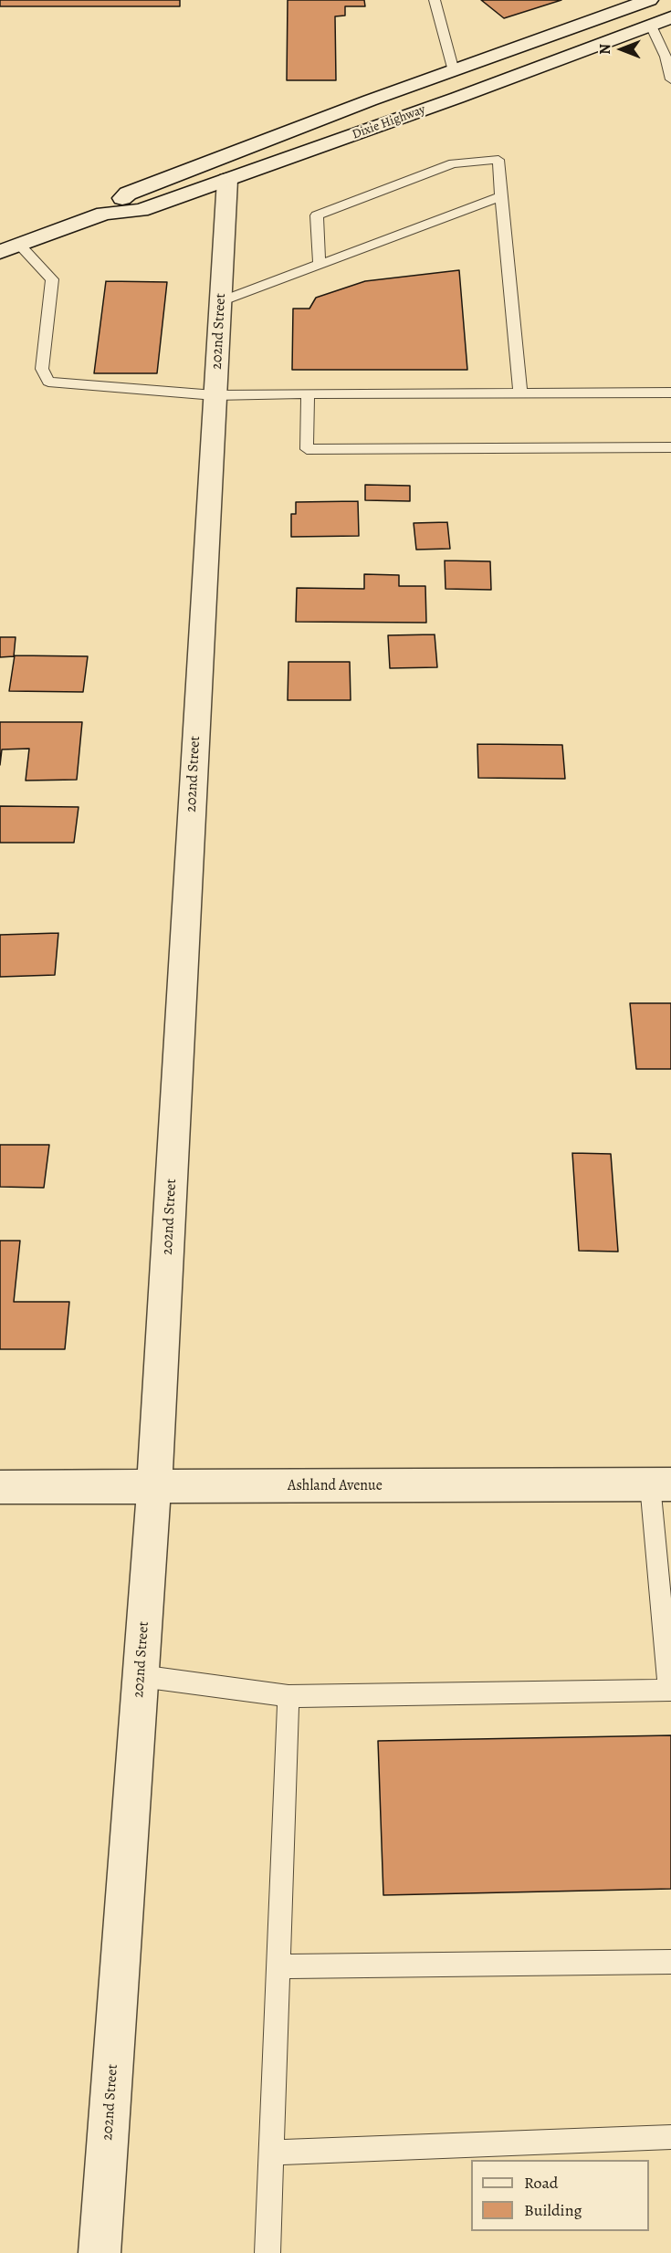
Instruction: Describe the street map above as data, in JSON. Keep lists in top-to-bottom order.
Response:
{
  "streets": {
    "street": ["Dixie Highway", "202nd Street", "Ashland Avenue"]
  },
  "crossings": [
    ["Dixie Highway", "202nd Street"],
    ["202nd Street", "Ashland Avenue"]
  ],
  "legend": ["Road", "Building"],
  "north": "left"
}
